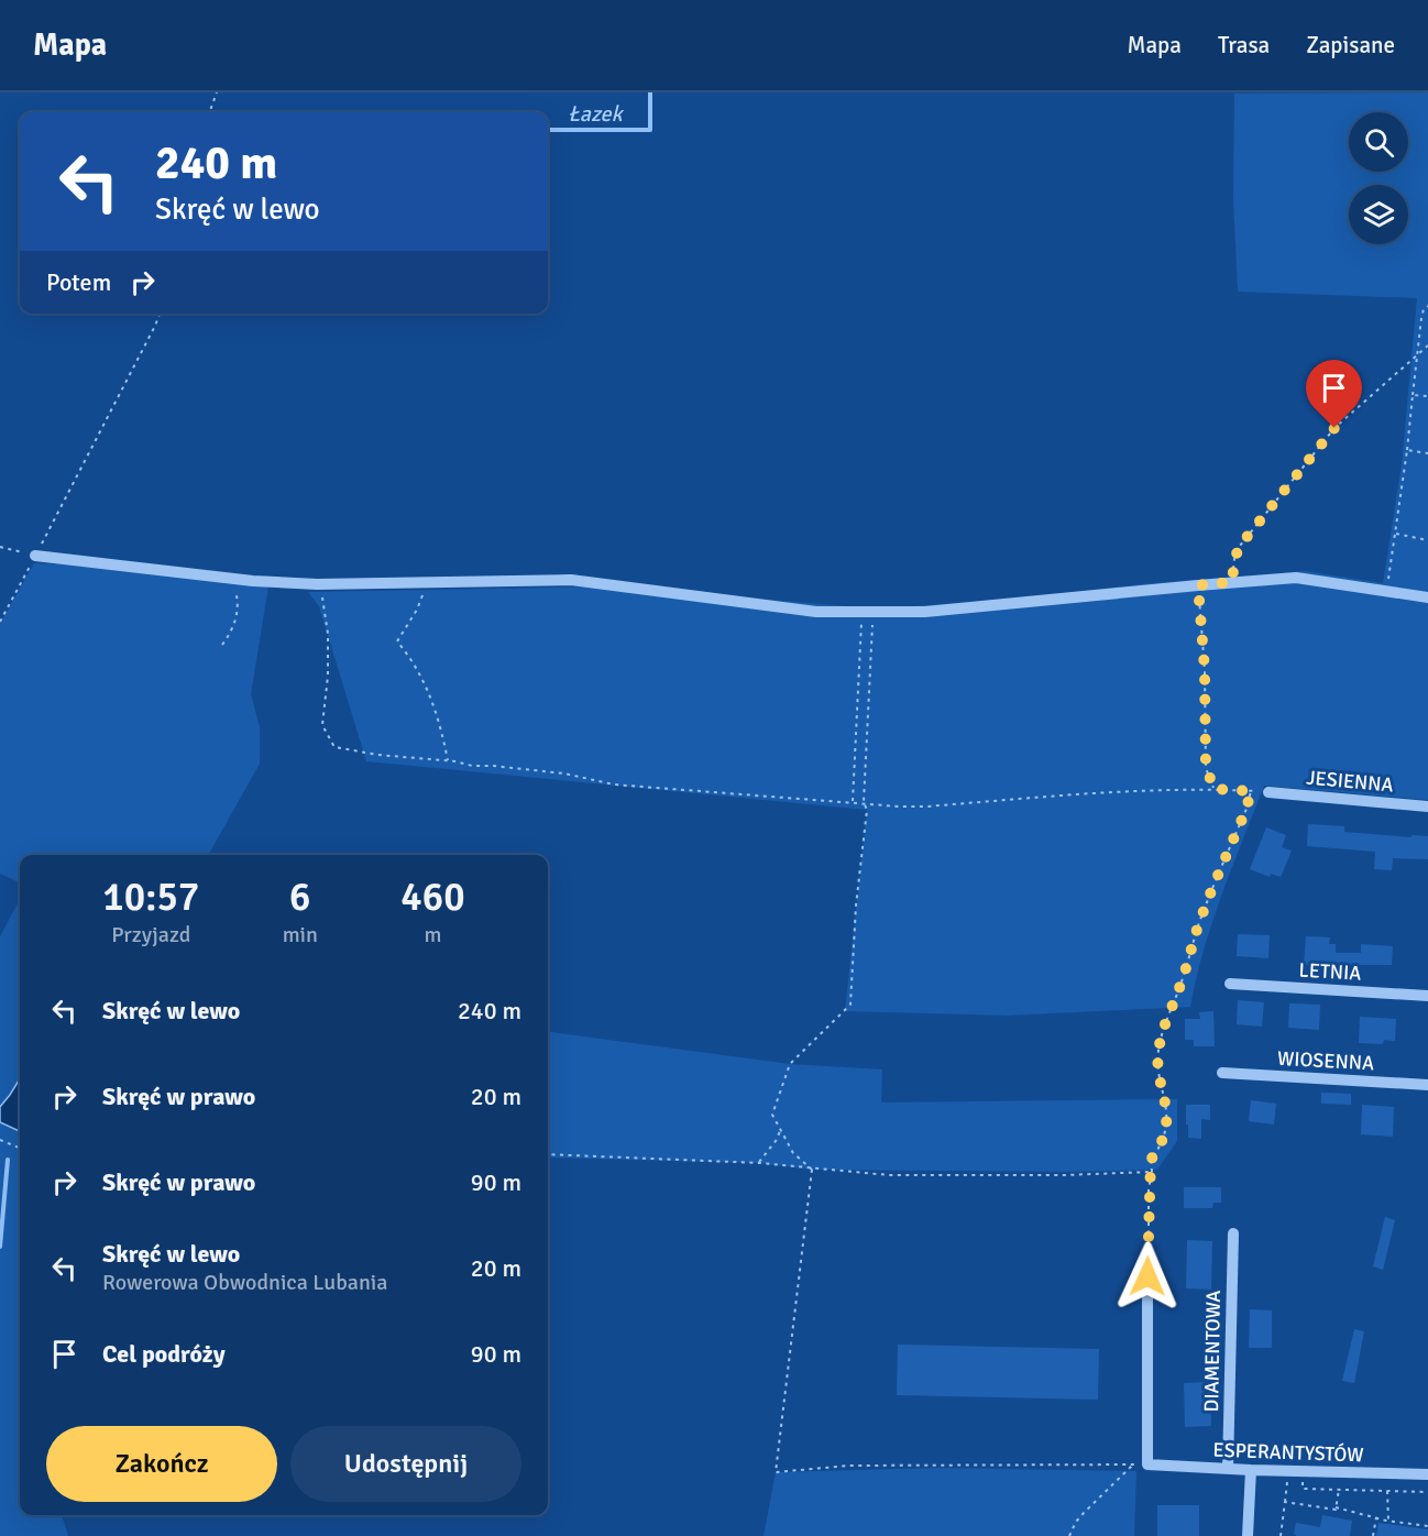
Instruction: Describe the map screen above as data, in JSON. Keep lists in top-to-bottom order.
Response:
{
  "streets": {
    "street": [
      "JESIENNA",
      "LETNIA",
      "WIOSENNA",
      "DIAMENTOWA",
      "ESPERANTYSTÓW"
    ]
  },
  "crossings": [
    ["DIAMENTOWA", "ESPERANTYSTÓW"]
  ],
  "water": ["Łazek"],
  "page": {
    "header": "Mapa",
    "nav": ["Mapa", "Trasa", "Zapisane"],
    "turn": ["240 m", "Skręć w lewo"],
    "then": "Potem",
    "eta": [
      "10:57",
      "Przyjazd",
      "6",
      "min",
      "460",
      "m"
    ],
    "list": [
      {
        "name": "Skręć w lewo",
        "value": "240 m"
      },
      {
        "name": "Skręć w prawo",
        "value": "20 m"
      },
      {
        "name": "Skręć w prawo",
        "value": "90 m"
      },
      {
        "name": "Skręć w lewo",
        "note": "Rowerowa Obwodnica Lubania",
        "value": "20 m"
      },
      {
        "name": "Cel podróży",
        "value": "90 m"
      }
    ],
    "buttons": ["Zakończ", "Udostępnij"]
  }
}
